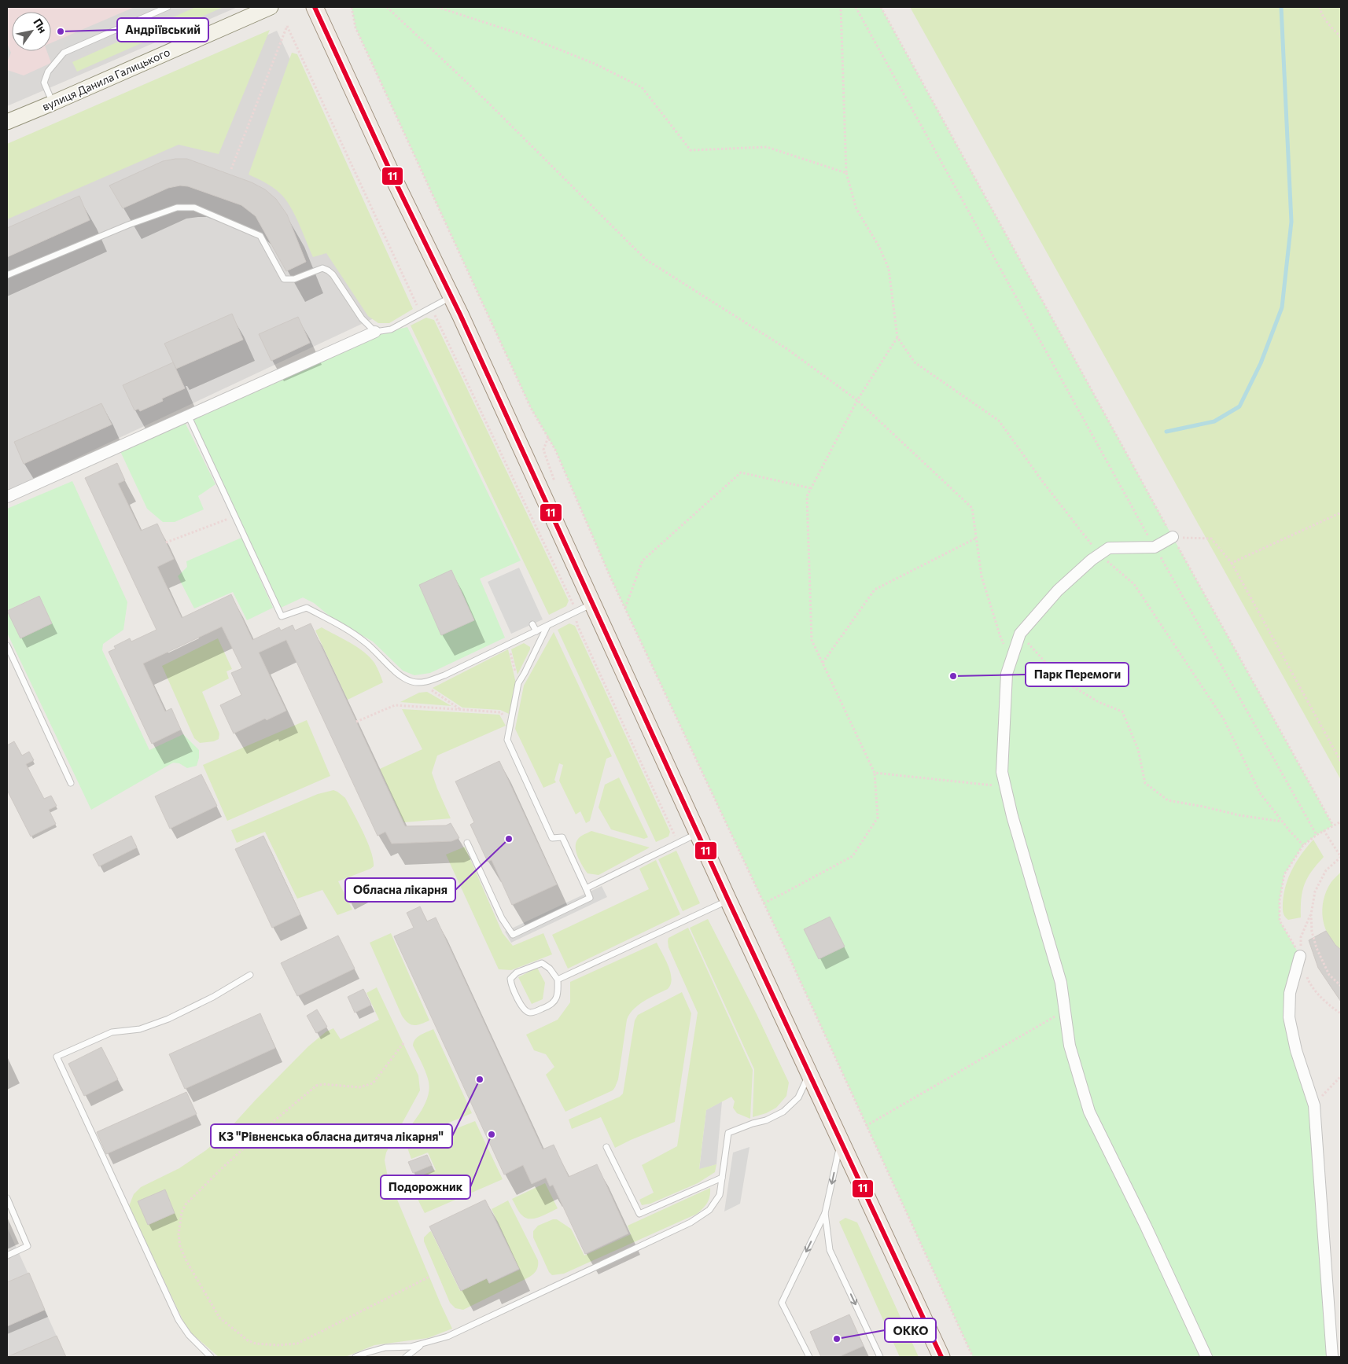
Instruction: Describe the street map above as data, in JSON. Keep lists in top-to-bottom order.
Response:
{
  "streets": {
    "main road": ["вулиця Данила Галицького"]
  },
  "places": [
    "Андріївський",
    "Парк Перемоги",
    "Обласна лікарня",
    "КЗ \"Рівненська обласна дитяча лікарня\"",
    "Подорожник",
    "ОККО"
  ],
  "lines": ["transit line 11"],
  "north": "top right"
}
